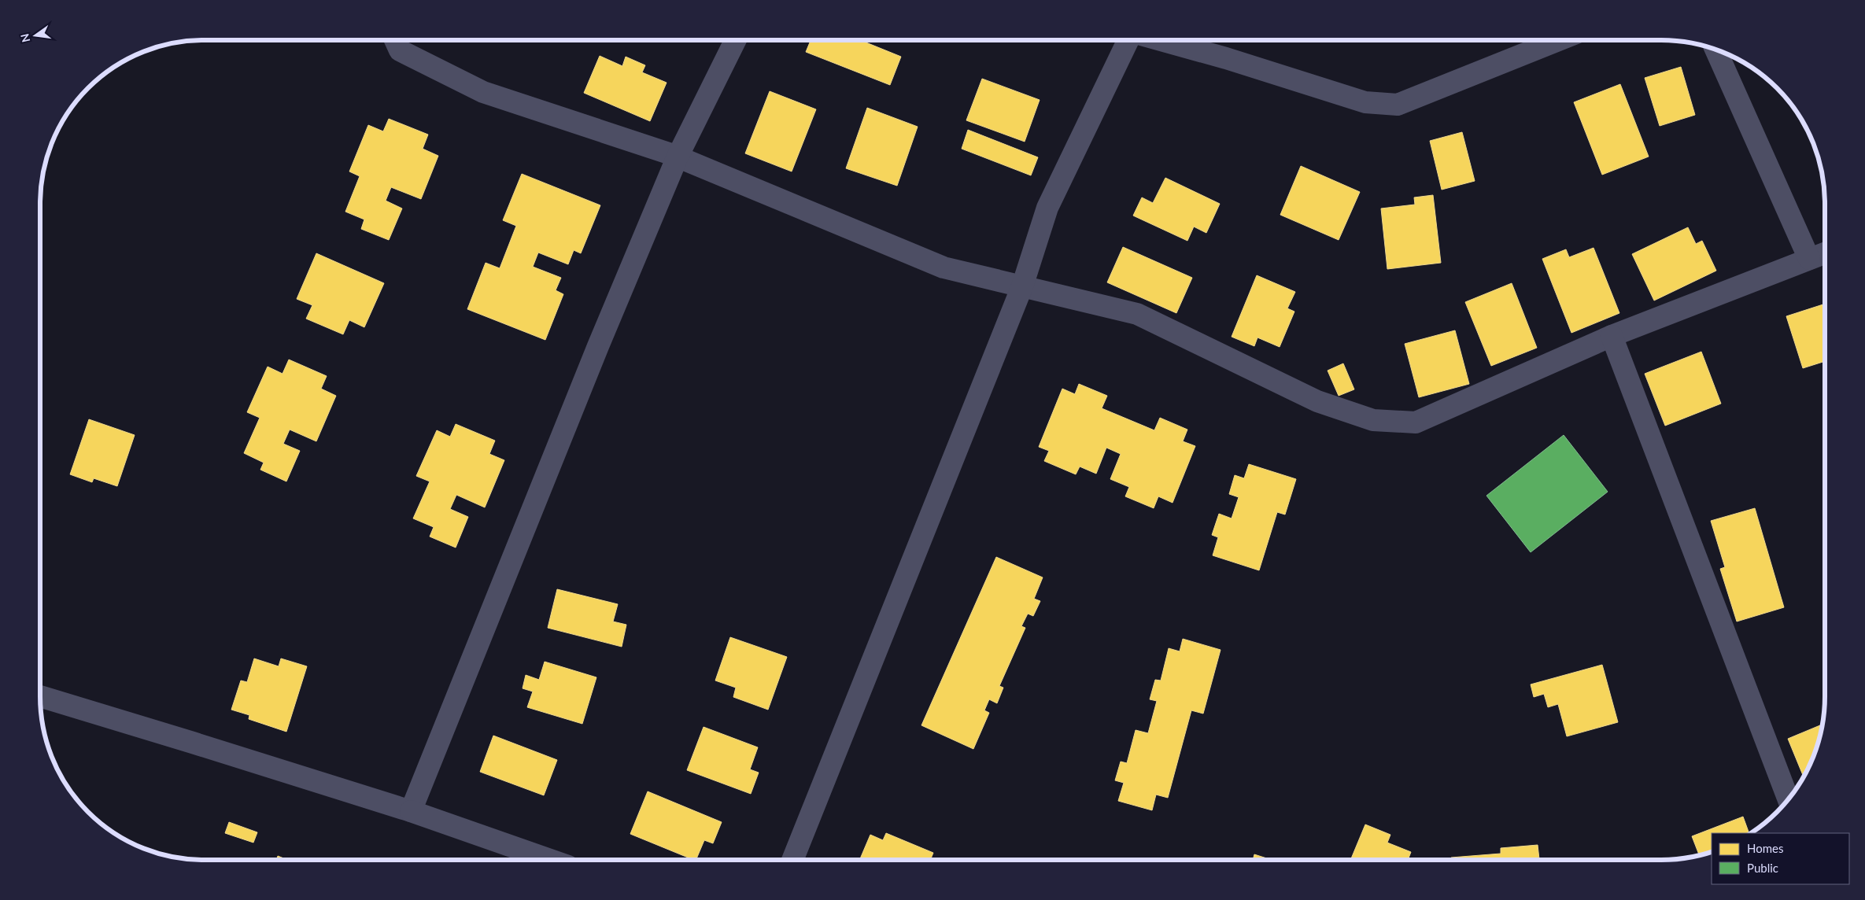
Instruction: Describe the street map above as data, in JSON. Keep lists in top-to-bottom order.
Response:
{
  "legend": ["Homes", "Public"],
  "north": "left"
}
